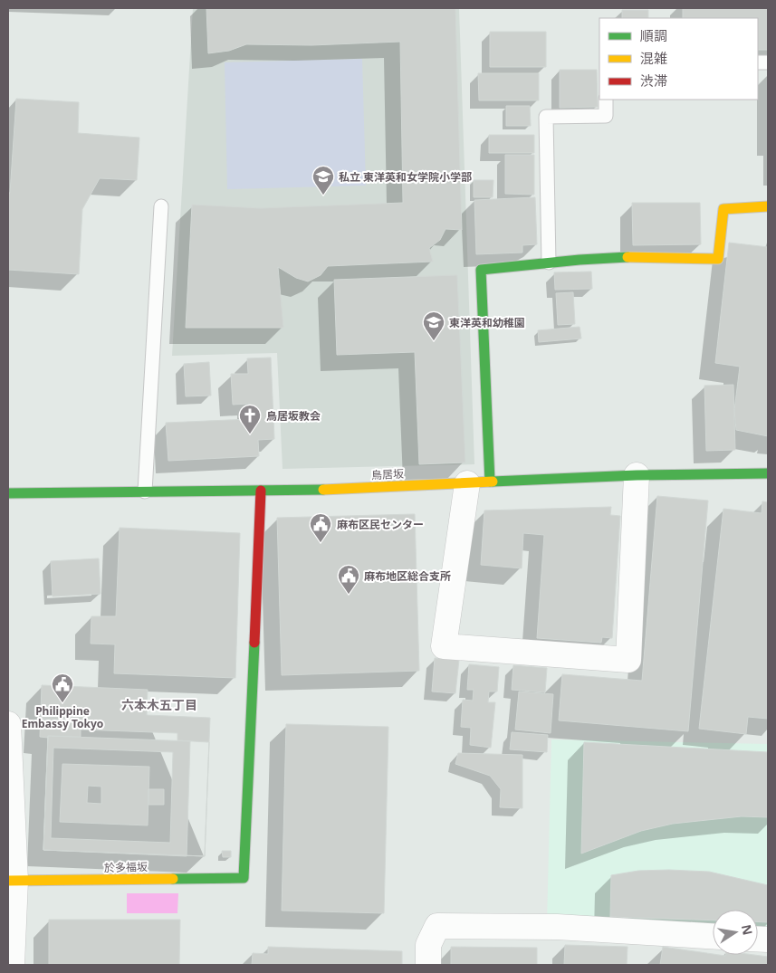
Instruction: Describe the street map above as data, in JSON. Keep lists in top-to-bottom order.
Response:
{
  "streets": {
    "street": ["鳥居坂", "於多福坂"]
  },
  "crossings": [
    ["鳥居坂", "於多福坂"]
  ],
  "districts": ["六本木五丁目"],
  "places": {
    "school or university": ["私立 東洋英和女学院小学部", "東洋英和幼稚園"],
    "church": ["鳥居坂教会"],
    "public building": ["麻布区民センター", "麻布地区総合支所", "Philippine Embassy Tokyo"]
  },
  "legend": ["順調", "混雑", "渋滞"],
  "north": "right"
}
